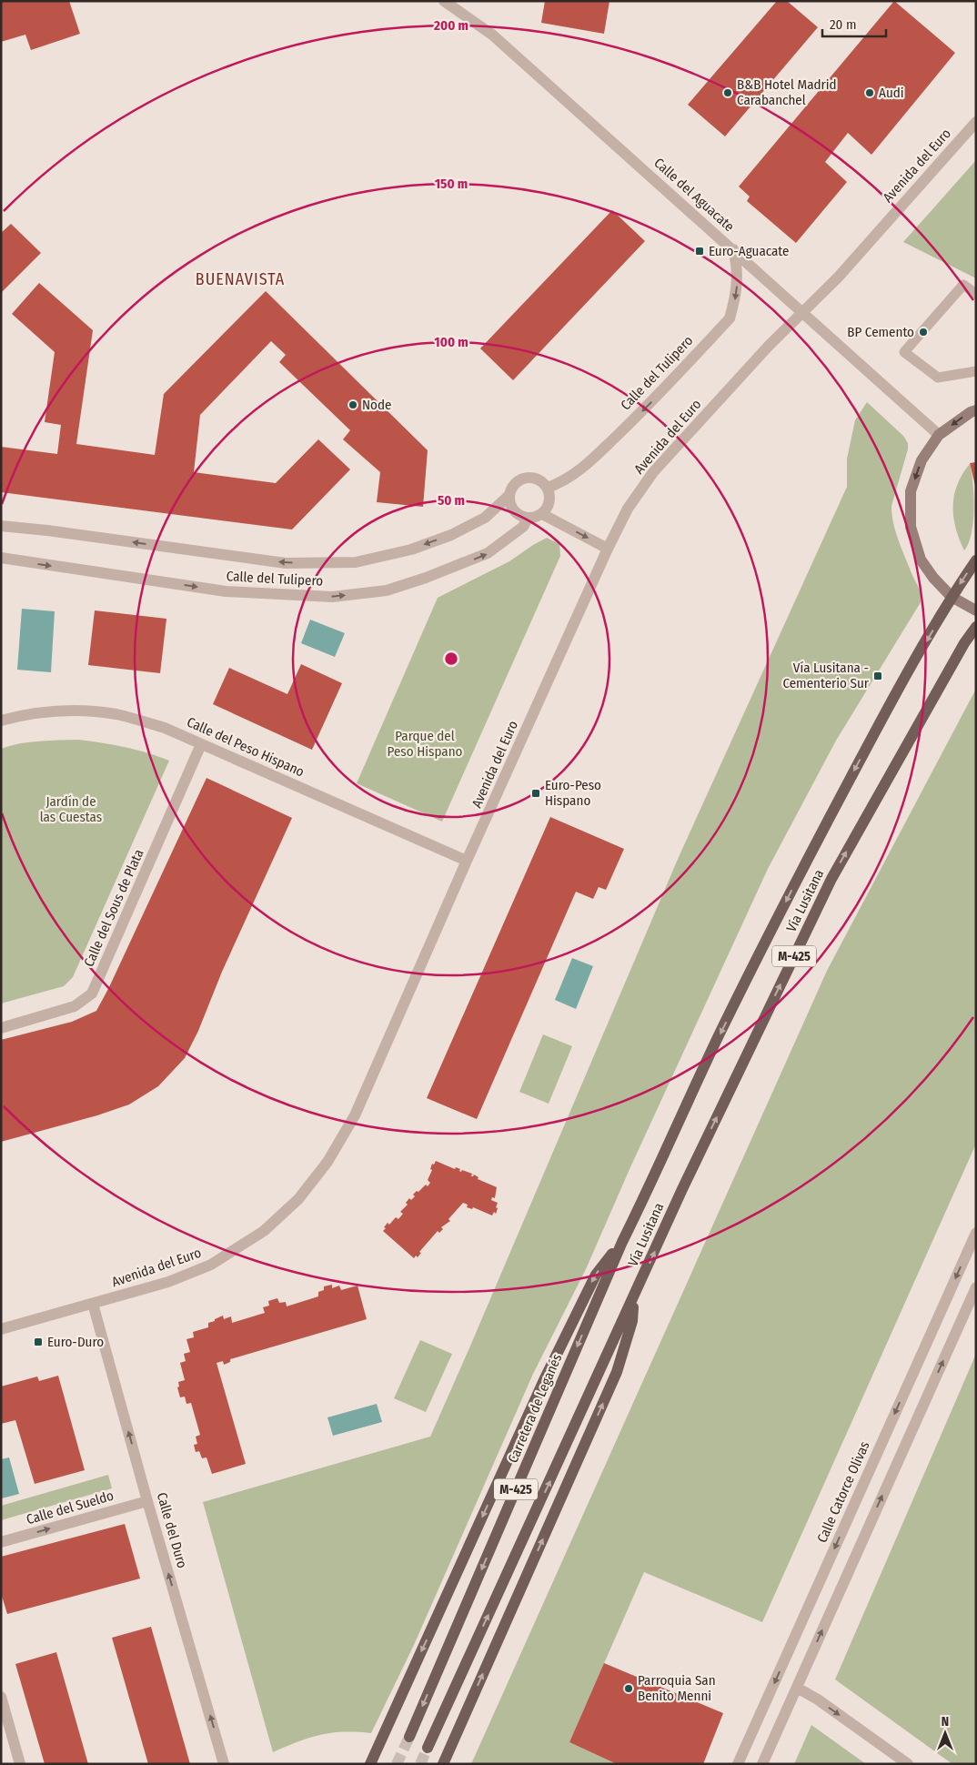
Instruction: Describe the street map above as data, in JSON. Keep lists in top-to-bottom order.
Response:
{
  "streets": {
    "main road": ["Vía Lusitana", "M-425", "Carretera de Leganés"],
    "street": [
      "Avenida del Euro",
      "Calle del Aguacate",
      "Calle del Tulipero",
      "Calle del Peso Hispano",
      "Calle del Sous de Plata",
      "Calle Catorce Olivas",
      "Calle del Sueldo",
      "Calle del Duro"
    ]
  },
  "crossings": [
    ["Avenida del Euro", "Calle del Aguacate"],
    ["Avenida del Euro", "Calle del Peso Hispano"],
    ["Avenida del Euro", "Calle del Duro"],
    ["Calle del Aguacate", "Calle del Tulipero"],
    ["Calle del Peso Hispano", "Calle del Sous de Plata"],
    ["Vía Lusitana", "M-425"],
    ["Vía Lusitana", "Carretera de Leganés"],
    ["Calle del Sueldo", "Calle del Duro"]
  ],
  "one_way": ["Calle del Sueldo", "Calle del Duro"],
  "districts": ["BUENAVISTA"],
  "parks": ["Parque del Peso Hispano", "Jardín de las Cuestas"],
  "places": {
    "other": [
      "B&B Hotel Madrid Carabanchel",
      "Audi",
      "BP Cemento",
      "Node",
      "Parroquia San Benito Menni"
    ],
    "transit": [
      "Euro-Aguacate",
      "Vía Lusitana - Cementerio Sur",
      "Euro-Peso Hispano",
      "Euro-Duro"
    ]
  },
  "scale_bar": "20 m",
  "north": "top",
  "rings": [
    "200 m",
    "150 m",
    "100 m",
    "50 m"
  ]
}
